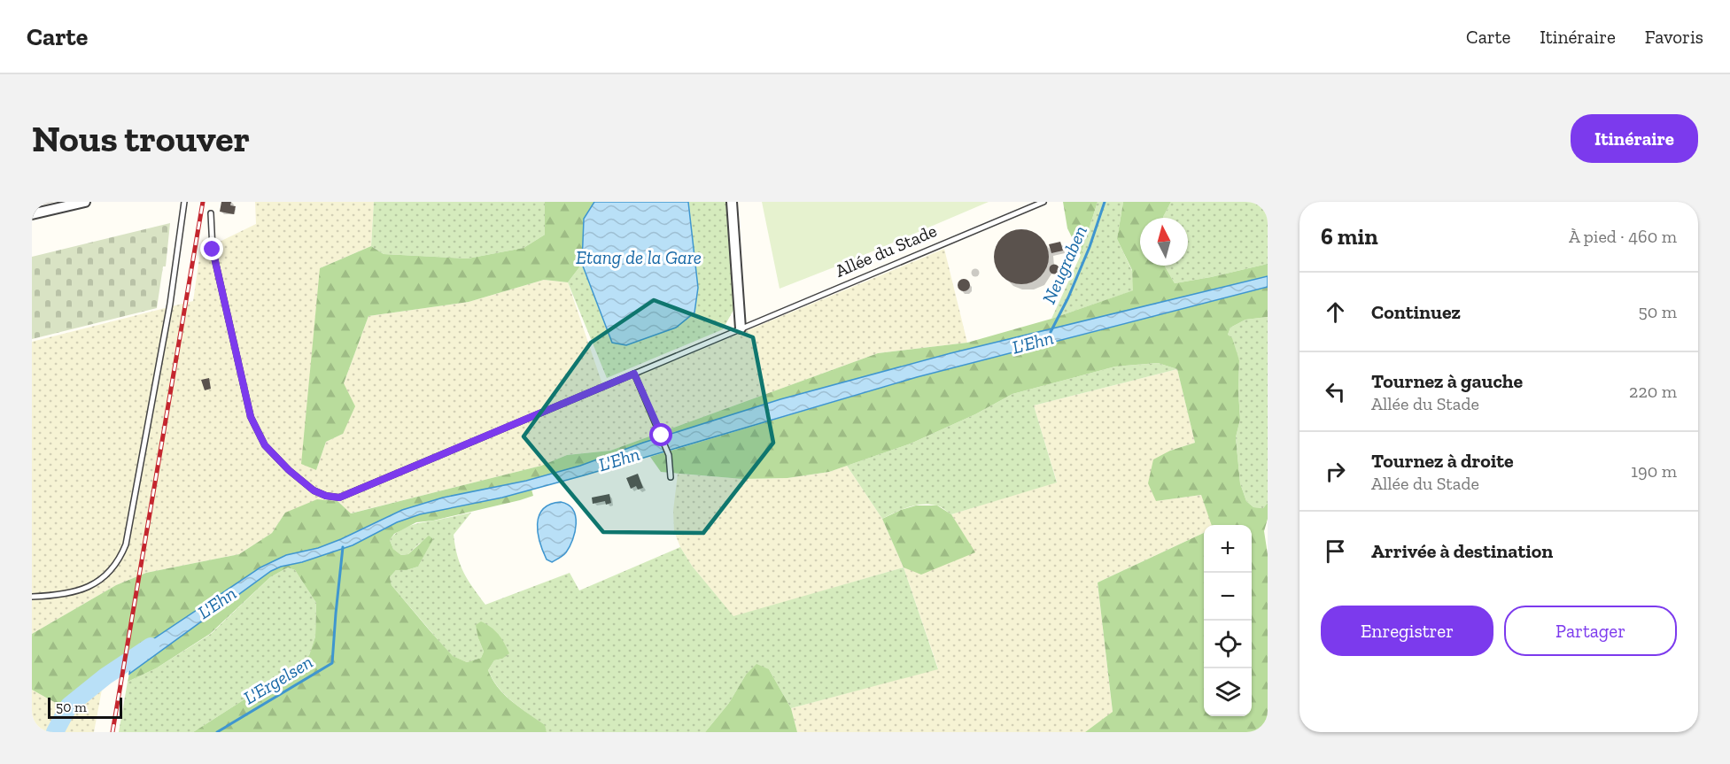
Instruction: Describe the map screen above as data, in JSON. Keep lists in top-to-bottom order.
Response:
{
  "streets": {
    "lane": ["Allée du Stade"]
  },
  "water": [
    "Etang de la Gare",
    "Neugraben",
    "L'Ehn",
    "L'Ergelsen"
  ],
  "scale_bar": "50 m",
  "north": "top",
  "page": {
    "header": "Carte",
    "nav": ["Carte", "Itinéraire", "Favoris"],
    "buttons": [
      "Itinéraire",
      ["Enregistrer", "Partager"]
    ],
    "title": "Nous trouver",
    "heading": ["6 min", "À pied · 460 m"],
    "list": [
      ["Continuez", "50 m"],
      ["Tournez à gauche", "Allée du Stade", "220 m"],
      ["Tournez à droite", "Allée du Stade", "190 m"],
      "Arrivée à destination"
    ],
    "map_buttons": ["+", "−"],
    "scale": "50 m"
  }
}
